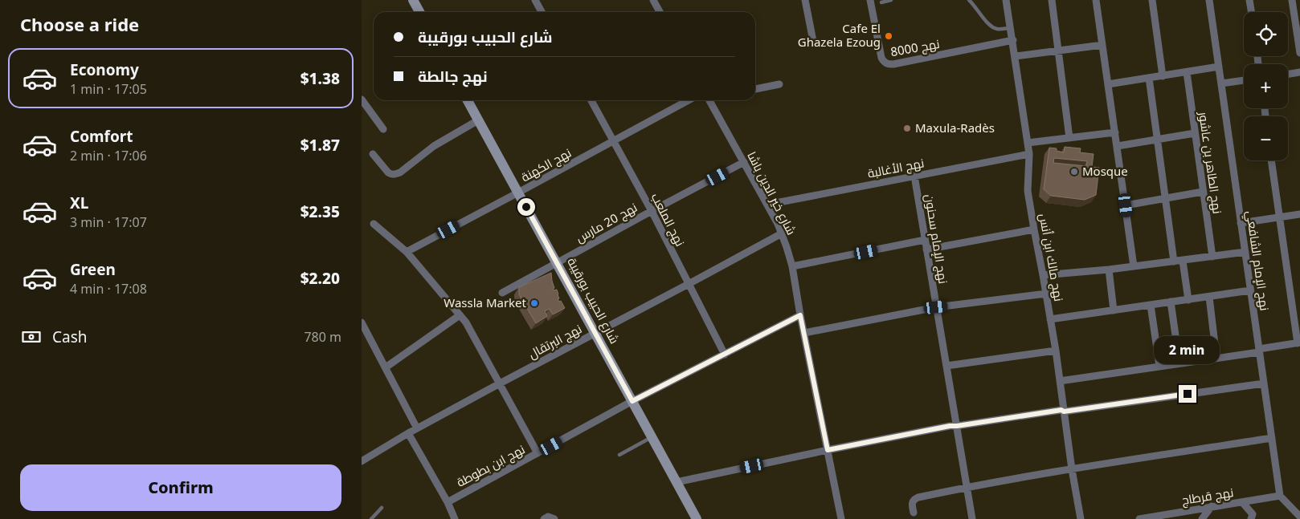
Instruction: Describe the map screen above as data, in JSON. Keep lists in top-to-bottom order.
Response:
{
  "streets": {
    "street": [
      "نهج 8000",
      "نهج الطاهر بن عاشور",
      "نهج الكهنة",
      "نهج الأغالبة",
      "شارع خير الدين باشا",
      "نهج الملعب",
      "نهج 20 مارس",
      "نهج الإمام سحنون",
      "نهج مالك ابن أنس",
      "نهج الإمام الشافعي",
      "شارع الحبيب بورقيبة",
      "نهج البرتقال",
      "نهج ابن بطوطة",
      "نهج قرطاج"
    ]
  },
  "crossings": [
    ["نهج 8000", "نهج مالك ابن أنس"],
    ["نهج الكهنة", "نهج الملعب"],
    ["نهج الكهنة", "شارع الحبيب بورقيبة"],
    ["نهج الأغالبة", "شارع خير الدين باشا"],
    ["نهج الأغالبة", "نهج الإمام سحنون"],
    ["نهج الأغالبة", "نهج مالك ابن أنس"],
    ["شارع خير الدين باشا", "نهج 20 مارس"],
    ["شارع خير الدين باشا", "نهج البرتقال"],
    ["شارع خير الدين باشا", "نهج ابن بطوطة"],
    ["نهج الملعب", "نهج 20 مارس"],
    ["نهج الملعب", "نهج البرتقال"],
    ["نهج الملعب", "نهج ابن بطوطة"],
    ["نهج 20 مارس", "شارع الحبيب بورقيبة"],
    ["نهج الإمام الشافعي", "نهج قرطاج"],
    ["شارع الحبيب بورقيبة", "نهج البرتقال"],
    ["شارع الحبيب بورقيبة", "نهج ابن بطوطة"]
  ],
  "places": [
    "Cafe El Ghazela Ezoug",
    "Maxula-Radès",
    "Mosque",
    "Wassla Market"
  ],
  "page": {
    "heading": "Choose a ride",
    "map_buttons": ["+", "−"],
    "banner": ["شارع الحبيب بورقيبة", "نهج جالطة"],
    "list": [
      {
        "name": "Economy",
        "note": "1 min · 17:05",
        "value": "$1.38"
      },
      {
        "name": "Comfort",
        "note": "2 min · 17:06",
        "value": "$1.87"
      },
      {
        "name": "XL",
        "note": "3 min · 17:07",
        "value": "$2.35"
      },
      {
        "name": "Green",
        "note": "4 min · 17:08",
        "value": "$2.20"
      }
    ],
    "pay": ["Cash", "780 m"],
    "bubble": "2 min",
    "buttons": "Confirm"
  }
}
